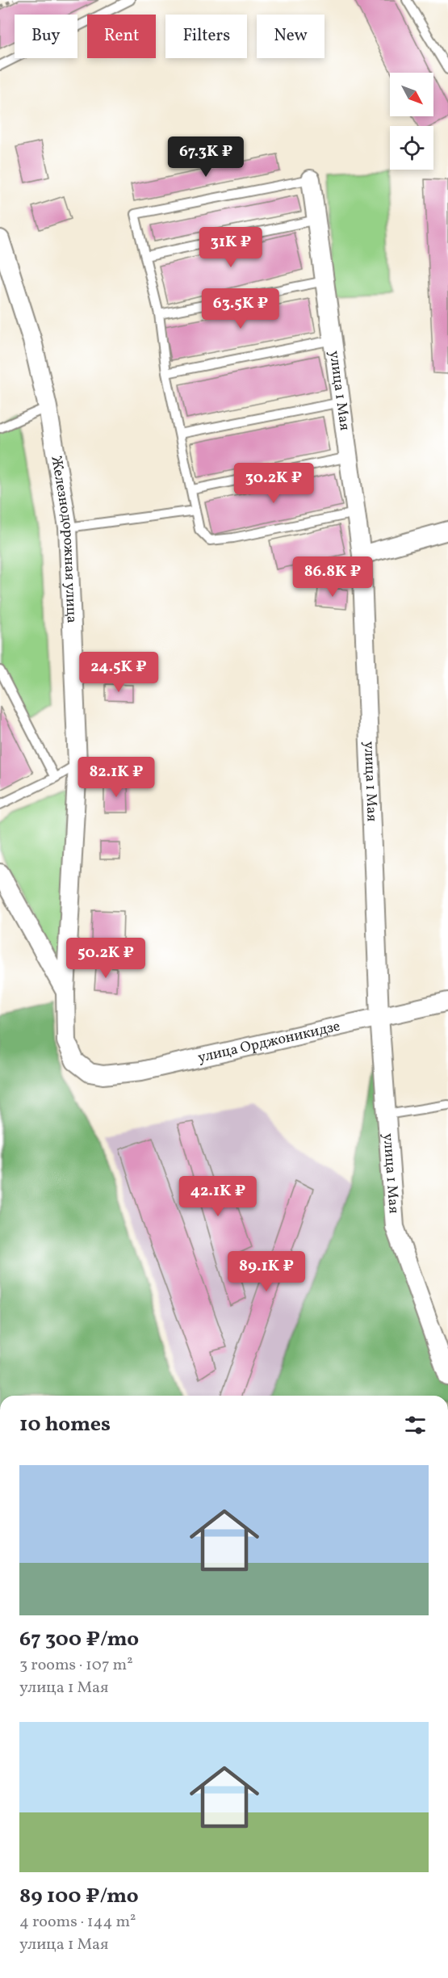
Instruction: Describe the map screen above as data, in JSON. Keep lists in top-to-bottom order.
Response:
{
  "streets": {
    "street": ["улица 1 Мая", "Железнодорожная улица", "улица Орджоникидзе"]
  },
  "crossings": [
    ["улица 1 Мая", "улица Орджоникидзе"],
    ["Железнодорожная улица", "улица Орджоникидзе"]
  ],
  "north": "bottom right",
  "page": {
    "chip": [
      "Buy",
      "Rent",
      "Filters",
      "New"
    ],
    "price": [
      "67.3K ₽",
      "31K ₽",
      "63.5K ₽",
      "30.2K ₽",
      "86.8K ₽",
      "24.5K ₽",
      "82.1K ₽",
      "50.2K ₽",
      "42.1K ₽",
      "89.1K ₽"
    ],
    "heading": "10 homes",
    "list": [
      {
        "name": "67 300 ₽/mo",
        "note": "3 rooms · 107 m² · улица 1 Мая"
      },
      {
        "name": "89 100 ₽/mo",
        "note": "4 rooms · 144 m² · улица 1 Мая"
      }
    ]
  }
}
